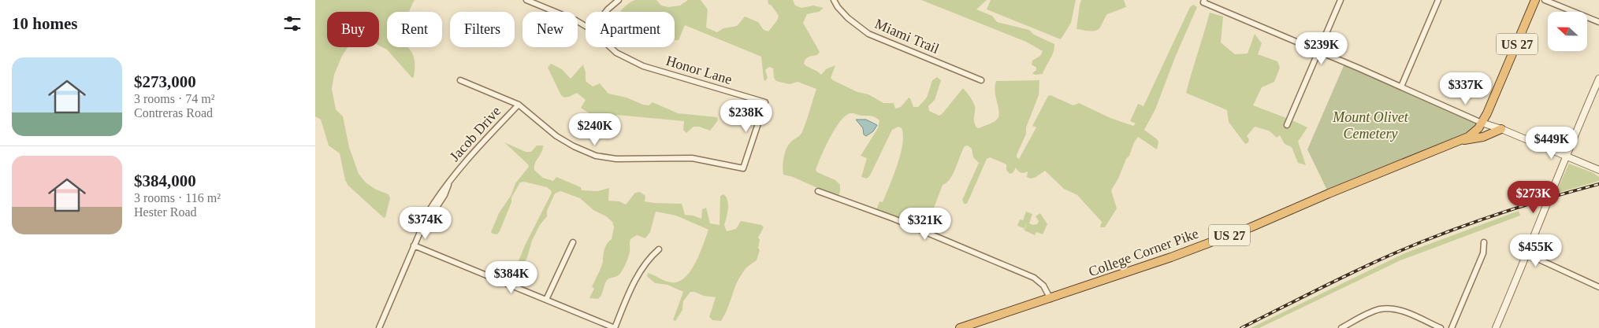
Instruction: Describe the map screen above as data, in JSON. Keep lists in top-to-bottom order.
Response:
{
  "streets": {
    "highway": ["US 27", "College Corner Pike"],
    "street": ["Miami Trail", "Honor Lane", "Jacob Drive"]
  },
  "crossings": [
    ["US 27", "College Corner Pike"],
    ["Honor Lane", "Jacob Drive"]
  ],
  "parks": ["Mount Olivet Cemetery"],
  "north": "left",
  "page": {
    "heading": "10 homes",
    "chip": [
      "Buy",
      "Rent",
      "Filters",
      "New",
      "Apartment"
    ],
    "price": [
      "$239K",
      "$337K",
      "$238K",
      "$240K",
      "$449K",
      "$273K",
      "$374K",
      "$321K",
      "$455K",
      "$384K"
    ],
    "list": [
      {
        "name": "$273,000",
        "note": "3 rooms · 74 m² · Contreras Road"
      },
      {
        "name": "$384,000",
        "note": "3 rooms · 116 m² · Hester Road"
      }
    ]
  }
}
